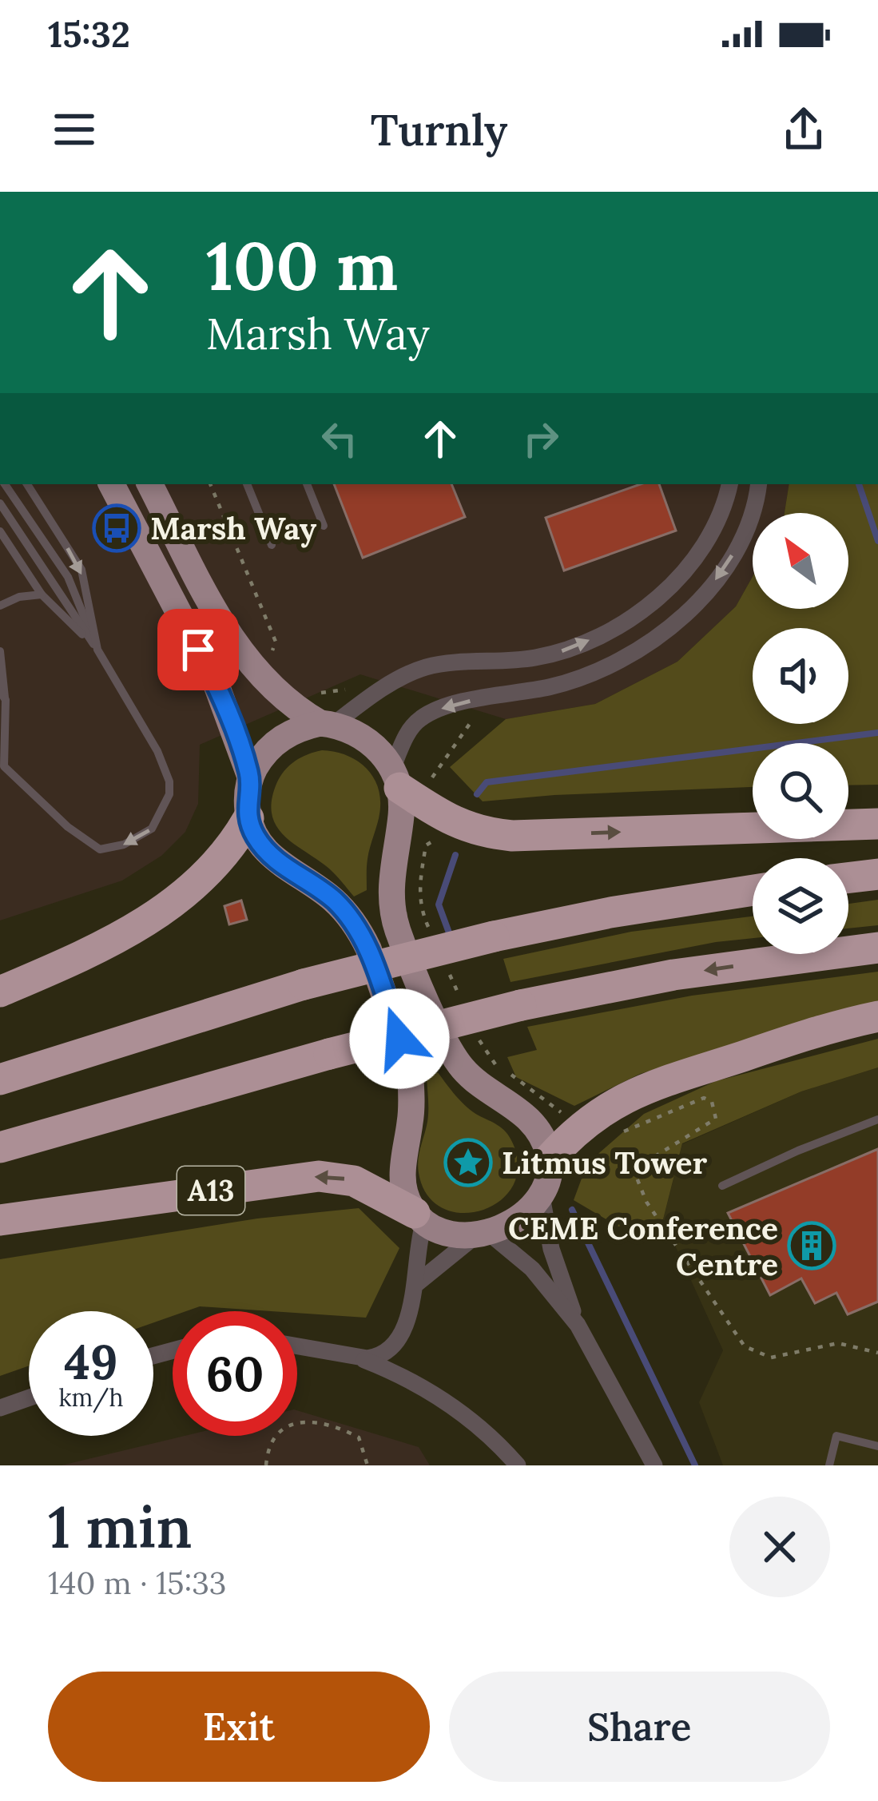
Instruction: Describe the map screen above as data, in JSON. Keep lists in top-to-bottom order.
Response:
{
  "streets": {
    "highway": ["A13"]
  },
  "places": {
    "bus stop": ["Marsh Way"],
    "place": ["Litmus Tower"],
    "building": ["CEME Conference Centre"]
  },
  "north": "top left",
  "page": {
    "status": "15:32",
    "header": "Turnly",
    "turn": ["100 m", "Marsh Way"],
    "speed": "49 km/h",
    "limit": "60",
    "heading": ["1 min", "140 m · 15:33"],
    "buttons": ["Exit", "Share"]
  }
}
